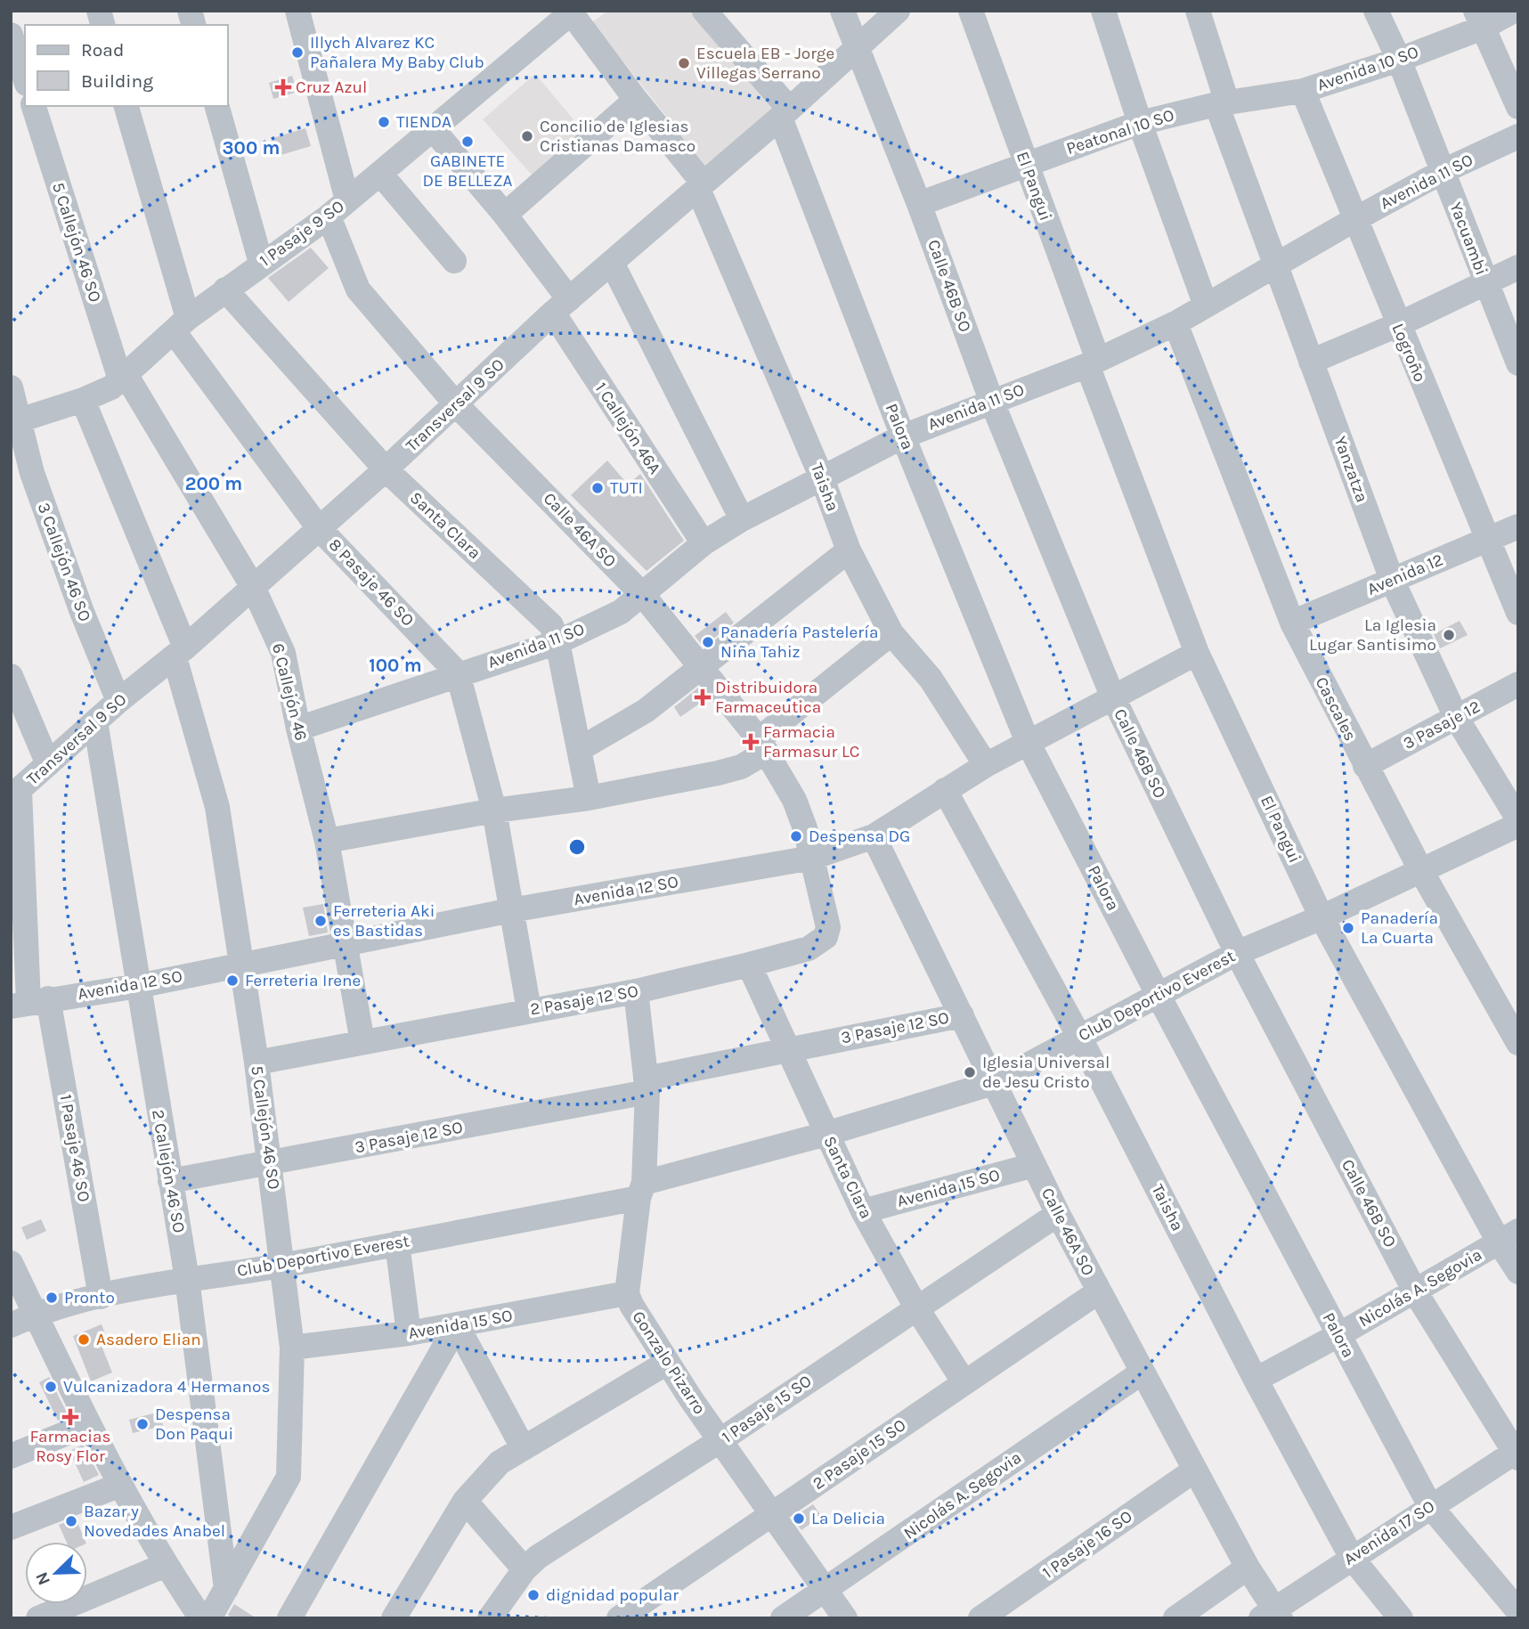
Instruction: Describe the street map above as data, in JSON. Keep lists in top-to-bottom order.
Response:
{
  "streets": {
    "street": [
      "Avenida 10 SO",
      "Peatonal 10 SO",
      "Avenida 11 SO",
      "El Pangui",
      "1 Pasaje 9 SO",
      "Yacuambi",
      "5 Callejón 46 SO",
      "Calle 46B SO",
      "Logroño",
      "Transversal 9 SO",
      "Palora",
      "1 Callejón 46A",
      "Yanzatza",
      "Taisha",
      "Santa Clara",
      "Calle 46A SO",
      "3 Callejón 46 SO",
      "Avenida 12",
      "8 Pasaje 46 SO",
      "6 Callejón 46",
      "Cascales",
      "3 Pasaje 12",
      "Avenida 12 SO",
      "Club Deportivo Everest",
      "2 Pasaje 12 SO",
      "3 Pasaje 12 SO",
      "1 Pasaje 46 SO",
      "2 Callejón 46 SO",
      "Avenida 15 SO",
      "Nicolás A. Segovia",
      "Gonzalo Pizarro",
      "1 Pasaje 15 SO",
      "2 Pasaje 15 SO",
      "Avenida 17 SO",
      "1 Pasaje 16 SO"
    ]
  },
  "crossings": [
    ["Avenida 10 SO", "Peatonal 10 SO"],
    ["Avenida 10 SO", "Yacuambi"],
    ["Avenida 10 SO", "Logroño"],
    ["Avenida 10 SO", "Yanzatza"],
    ["Peatonal 10 SO", "El Pangui"],
    ["Peatonal 10 SO", "Calle 46B SO"],
    ["Peatonal 10 SO", "Yanzatza"],
    ["Avenida 11 SO", "El Pangui"],
    ["Avenida 11 SO", "Yacuambi"],
    ["Avenida 11 SO", "Calle 46B SO"],
    ["Avenida 11 SO", "Logroño"],
    ["Avenida 11 SO", "Palora"],
    ["Avenida 11 SO", "1 Callejón 46A"],
    ["Avenida 11 SO", "Yanzatza"],
    ["Avenida 11 SO", "Taisha"],
    ["Avenida 11 SO", "Santa Clara"],
    ["Avenida 11 SO", "Calle 46A SO"],
    ["Avenida 11 SO", "8 Pasaje 46 SO"],
    ["Avenida 11 SO", "6 Callejón 46"],
    ["Avenida 11 SO", "Cascales"],
    ["El Pangui", "Avenida 12 SO"],
    ["El Pangui", "Club Deportivo Everest"],
    ["El Pangui", "Nicolás A. Segovia"],
    ["1 Pasaje 9 SO", "5 Callejón 46 SO"],
    ["1 Pasaje 9 SO", "1 Callejón 46A"],
    ["1 Pasaje 9 SO", "Taisha"],
    ["1 Pasaje 9 SO", "Santa Clara"],
    ["1 Pasaje 9 SO", "Calle 46A SO"],
    ["1 Pasaje 9 SO", "3 Callejón 46 SO"],
    ["1 Pasaje 9 SO", "8 Pasaje 46 SO"],
    ["1 Pasaje 9 SO", "6 Callejón 46"],
    ["5 Callejón 46 SO", "Transversal 9 SO"],
    ["5 Callejón 46 SO", "6 Callejón 46"],
    ["5 Callejón 46 SO", "Avenida 12 SO"],
    ["5 Callejón 46 SO", "Club Deportivo Everest"],
    ["5 Callejón 46 SO", "2 Pasaje 12 SO"],
    ["5 Callejón 46 SO", "3 Pasaje 12 SO"],
    ["5 Callejón 46 SO", "2 Callejón 46 SO"],
    ["5 Callejón 46 SO", "Avenida 15 SO"],
    ["Calle 46B SO", "Transversal 9 SO"],
    ["Calle 46B SO", "Avenida 12 SO"],
    ["Calle 46B SO", "Club Deportivo Everest"],
    ["Calle 46B SO", "Nicolás A. Segovia"],
    ["Calle 46B SO", "Avenida 17 SO"],
    ["Logroño", "Avenida 12"],
    ["Transversal 9 SO", "Palora"],
    ["Transversal 9 SO", "1 Callejón 46A"],
    ["Transversal 9 SO", "Taisha"],
    ["Transversal 9 SO", "Santa Clara"],
    ["Transversal 9 SO", "Calle 46A SO"],
    ["Transversal 9 SO", "3 Callejón 46 SO"],
    ["Transversal 9 SO", "8 Pasaje 46 SO"],
    ["Transversal 9 SO", "6 Callejón 46"],
    ["Transversal 9 SO", "1 Pasaje 46 SO"],
    ["Transversal 9 SO", "2 Callejón 46 SO"],
    ["Palora", "Avenida 12 SO"],
    ["Palora", "Club Deportivo Everest"],
    ["Palora", "Nicolás A. Segovia"],
    ["Palora", "Avenida 17 SO"],
    ["Yanzatza", "Avenida 12"],
    ["Yanzatza", "3 Pasaje 12"],
    ["Taisha", "Avenida 12 SO"],
    ["Taisha", "Club Deportivo Everest"],
    ["Taisha", "Nicolás A. Segovia"],
    ["Taisha", "Avenida 17 SO"],
    ["Santa Clara", "Club Deportivo Everest"],
    ["Santa Clara", "2 Pasaje 12 SO"],
    ["Santa Clara", "3 Pasaje 12 SO"],
    ["Santa Clara", "Avenida 15 SO"],
    ["Santa Clara", "1 Pasaje 15 SO"],
    ["Santa Clara", "2 Pasaje 15 SO"],
    ["Calle 46A SO", "Avenida 12 SO"],
    ["Calle 46A SO", "Club Deportivo Everest"],
    ["Calle 46A SO", "2 Pasaje 12 SO"],
    ["Calle 46A SO", "3 Pasaje 12 SO"],
    ["Calle 46A SO", "Avenida 15 SO"],
    ["Calle 46A SO", "Nicolás A. Segovia"],
    ["Calle 46A SO", "1 Pasaje 15 SO"],
    ["Calle 46A SO", "2 Pasaje 15 SO"],
    ["Calle 46A SO", "Avenida 17 SO"],
    ["Calle 46A SO", "1 Pasaje 16 SO"],
    ["Avenida 12", "Cascales"],
    ["8 Pasaje 46 SO", "Avenida 12 SO"],
    ["8 Pasaje 46 SO", "2 Pasaje 12 SO"],
    ["6 Callejón 46", "Avenida 12 SO"],
    ["6 Callejón 46", "2 Pasaje 12 SO"],
    ["Cascales", "3 Pasaje 12"],
    ["Cascales", "Club Deportivo Everest"],
    ["Avenida 12 SO", "2 Pasaje 12 SO"],
    ["Avenida 12 SO", "1 Pasaje 46 SO"],
    ["Avenida 12 SO", "2 Callejón 46 SO"],
    ["Club Deportivo Everest", "1 Pasaje 46 SO"],
    ["Club Deportivo Everest", "2 Callejón 46 SO"],
    ["Club Deportivo Everest", "Gonzalo Pizarro"],
    ["2 Pasaje 12 SO", "Gonzalo Pizarro"],
    ["3 Pasaje 12 SO", "2 Callejón 46 SO"],
    ["3 Pasaje 12 SO", "Gonzalo Pizarro"],
    ["Avenida 15 SO", "Gonzalo Pizarro"],
    ["Nicolás A. Segovia", "Gonzalo Pizarro"],
    ["Gonzalo Pizarro", "1 Pasaje 15 SO"],
    ["Gonzalo Pizarro", "2 Pasaje 15 SO"]
  ],
  "places": {
    "other": [
      "Illych Alvarez KC Pañalera My Baby Club",
      "Escuela EB - Jorge Villegas Serrano",
      "TIENDA",
      "Concilio de Iglesias Cristianas Damasco",
      "GABINETE DE BELLEZA",
      "TUTI",
      "La Iglesia Lugar Santisimo",
      "Panadería Pastelería Niña Tahiz",
      "Despensa DG",
      "Ferreteria Aki es Bastidas",
      "Panadería La Cuarta",
      "Ferreteria Irene",
      "Iglesia Universal de Jesu Cristo",
      "Pronto",
      "Asadero Elian",
      "Vulcanizadora 4 Hermanos",
      "Despensa Don Paqui",
      "La Delicia",
      "Bazar y Novedades Anabel",
      "dignidad popular"
    ],
    "health": [
      "Cruz Azul",
      "Distribuidora Farmaceutica",
      "Farmacia Farmasur LC",
      "Farmacias Rosy Flor"
    ]
  },
  "legend": ["Road", "Building"],
  "north": "bottom left",
  "rings": ["300 m", "200 m", "100 m"]
}
